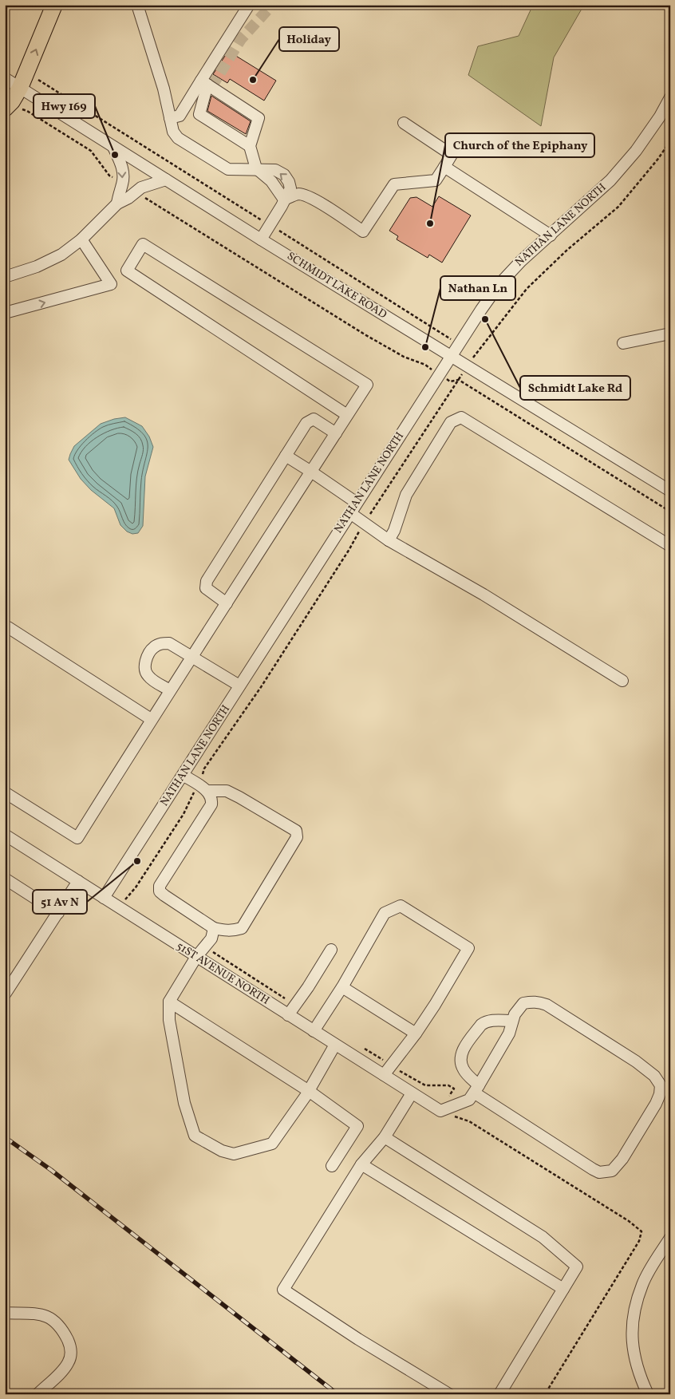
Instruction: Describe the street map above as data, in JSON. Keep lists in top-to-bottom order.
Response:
{
  "streets": {
    "street": ["NATHAN LANE NORTH", "SCHMIDT LAKE ROAD", "51ST AVENUE NORTH"]
  },
  "crossings": [
    ["NATHAN LANE NORTH", "SCHMIDT LAKE ROAD"],
    ["NATHAN LANE NORTH", "51ST AVENUE NORTH"]
  ],
  "places": [
    "Holiday",
    "Hwy 169",
    "Church of the Epiphany",
    "Schmidt Lake Rd",
    "Nathan Ln",
    "51 Av N"
  ]
}
